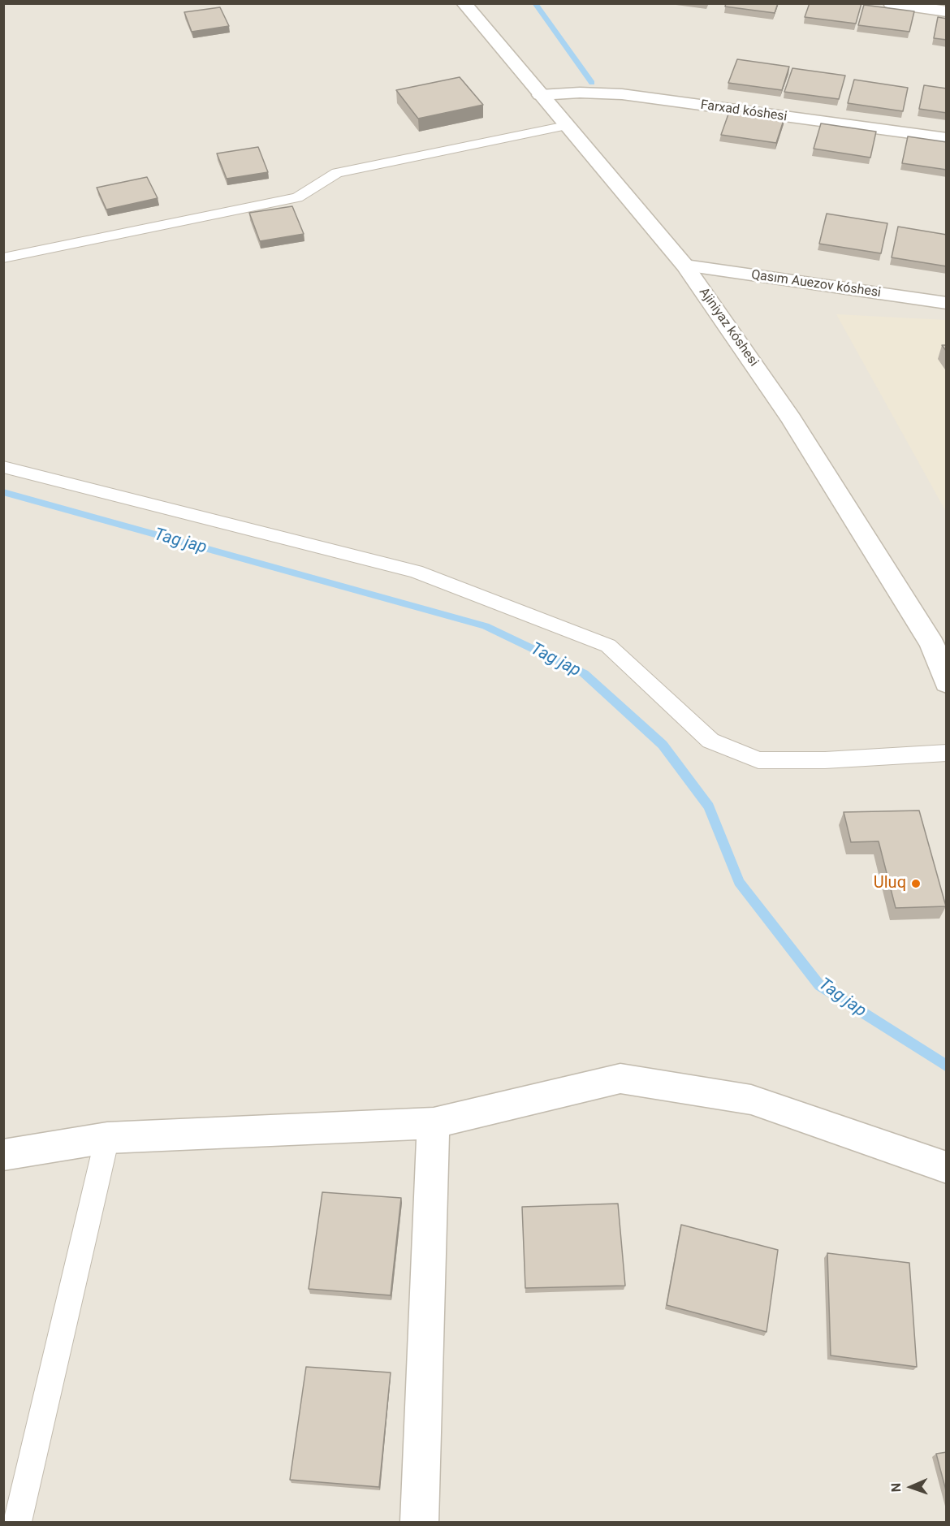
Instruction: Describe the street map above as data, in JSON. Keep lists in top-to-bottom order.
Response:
{
  "streets": {
    "street": ["Farxad kóshesi", "Qasım Auezov kóshesi", "Ajiniyaz kóshesi"]
  },
  "crossings": [
    ["Farxad kóshesi", "Ajiniyaz kóshesi"],
    ["Qasım Auezov kóshesi", "Ajiniyaz kóshesi"]
  ],
  "water": ["Tag jap"],
  "places": ["Uluq"],
  "north": "left"
}
